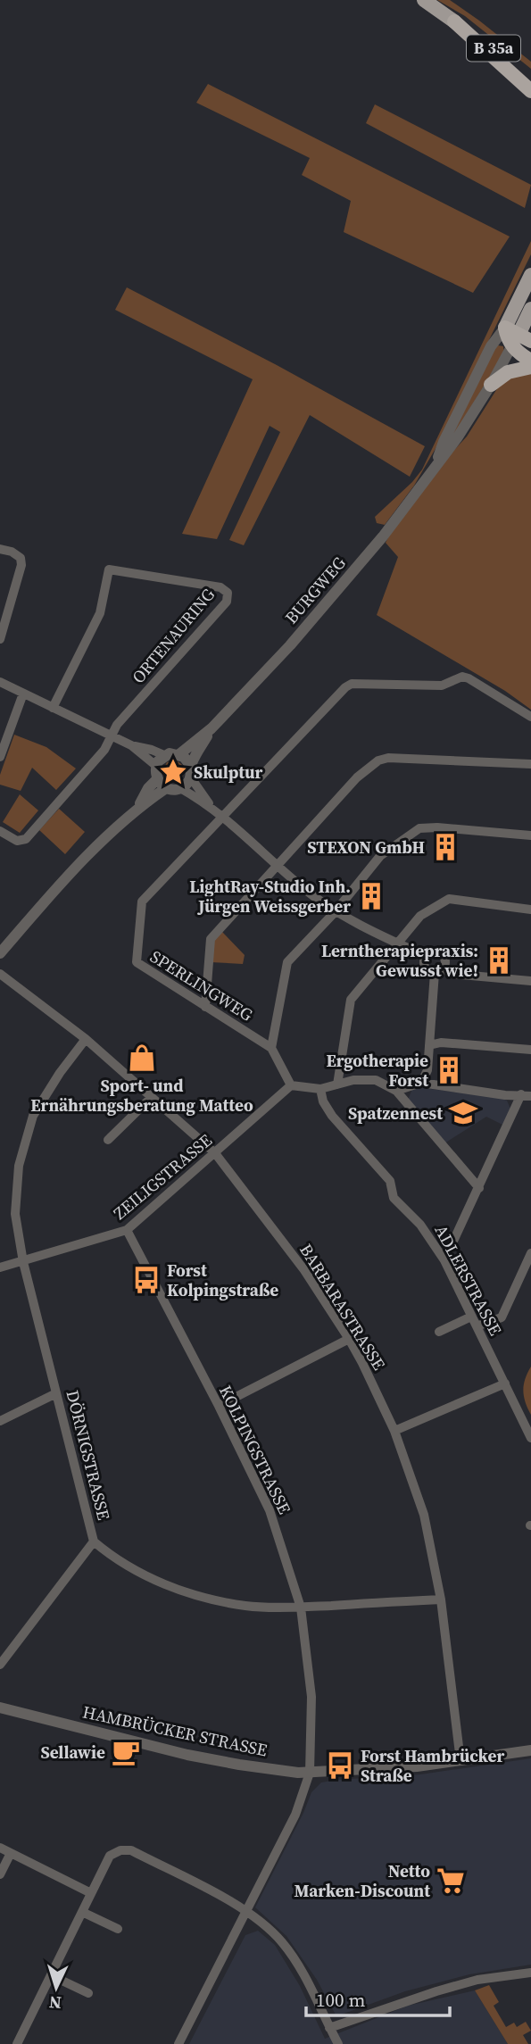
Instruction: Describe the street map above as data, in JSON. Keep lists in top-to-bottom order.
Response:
{
  "streets": {
    "highway": ["B 35a"],
    "street": [
      "BURGWEG",
      "ORTENAURING",
      "SPERLINGWEG",
      "ZEILIGSTRASSE",
      "ADLERSTRASSE",
      "BARBARASTRASSE",
      "KOLPINGSTRASSE",
      "DÖRNIGSTRASSE",
      "HAMBRÜCKER STRASSE"
    ]
  },
  "crossings": [
    ["ZEILIGSTRASSE", "BARBARASTRASSE"],
    ["ZEILIGSTRASSE", "KOLPINGSTRASSE"],
    ["ZEILIGSTRASSE", "DÖRNIGSTRASSE"],
    ["BARBARASTRASSE", "DÖRNIGSTRASSE"],
    ["BARBARASTRASSE", "HAMBRÜCKER STRASSE"],
    ["KOLPINGSTRASSE", "HAMBRÜCKER STRASSE"]
  ],
  "places": {
    "place": ["Skulptur"],
    "building": [
      "STEXON GmbH",
      "LightRay-Studio Inh. Jürgen Weissgerber",
      "Lerntherapiepraxis: Gewusst wie!",
      "Ergotherapie Forst"
    ],
    "shop": ["Sport- und Ernährungsberatung Matteo"],
    "school or university": ["Spatzennest"],
    "bus stop": ["Forst Kolpingstraße", "Forst Hambrücker Straße"],
    "cafe": ["Sellawie"],
    "supermarket": ["Netto Marken-Discount"]
  },
  "scale_bar": "100 m",
  "north": "bottom"
}
